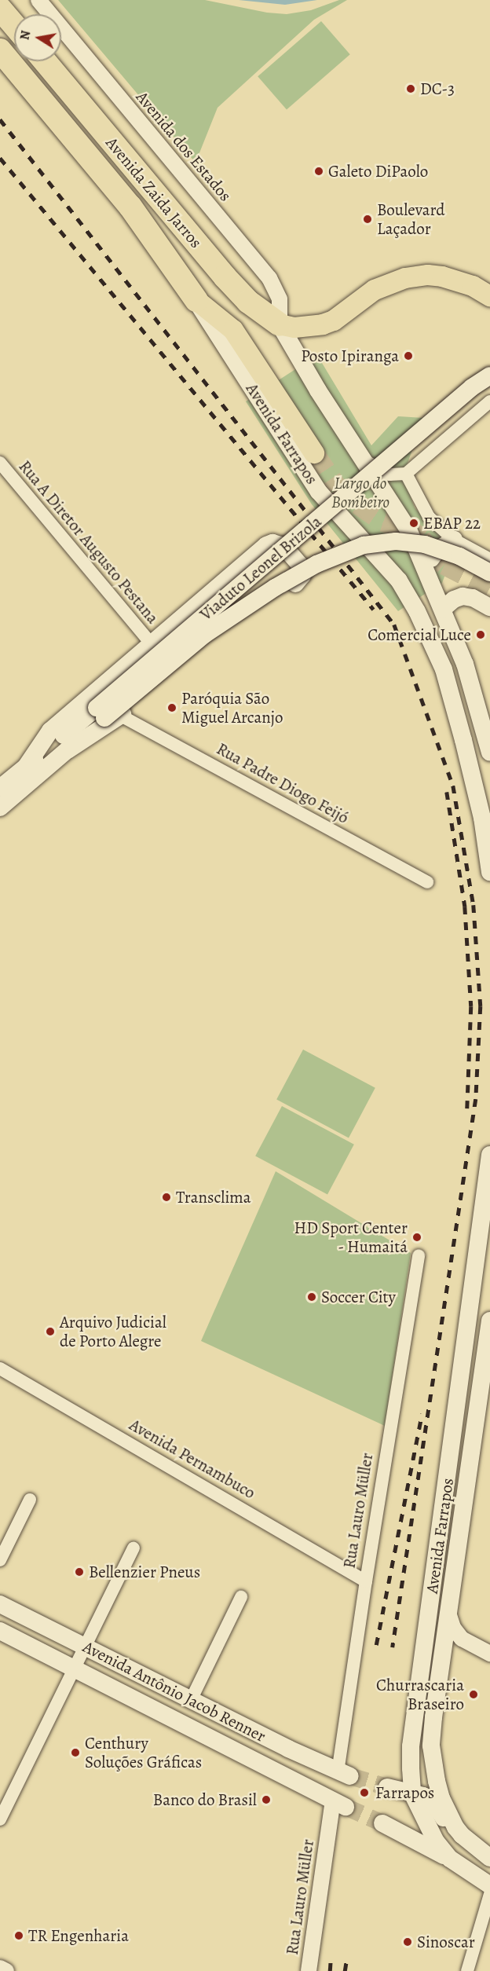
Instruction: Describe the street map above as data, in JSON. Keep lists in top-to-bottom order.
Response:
{
  "streets": {
    "highway": ["Avenida Zaida Jarros"],
    "main road": ["Avenida Farrapos", "Viaduto Leonel Brizola", "Avenida Antônio Jacob Renner"],
    "street": [
      "Avenida dos Estados",
      "Rua A Diretor Augusto Pestana",
      "Rua Padre Diogo Feijó",
      "Avenida Pernambuco",
      "Rua Lauro Müller"
    ]
  },
  "crossings": [
    ["Avenida dos Estados", "Avenida Zaida Jarros"],
    ["Avenida Zaida Jarros", "Avenida Farrapos"],
    ["Viaduto Leonel Brizola", "Rua Padre Diogo Feijó"],
    ["Avenida Pernambuco", "Rua Lauro Müller"],
    ["Rua Lauro Müller", "Avenida Antônio Jacob Renner"]
  ],
  "parks": ["Largo do Bombeiro"],
  "places": [
    "DC-3",
    "Galeto DiPaolo",
    "Boulevard Laçador",
    "Posto Ipiranga",
    "EBAP 22",
    "Comercial Luce",
    "Paróquia São Miguel Arcanjo",
    "Transclima",
    "HD Sport Center - Humaitá",
    "Soccer City",
    "Arquivo Judicial de Porto Alegre",
    "Bellenzier Pneus",
    "Churrascaria Braseiro",
    "Centhury Soluções Gráficas",
    "Farrapos",
    "Banco do Brasil",
    "TR Engenharia",
    "Sinoscar"
  ],
  "north": "left"
}
